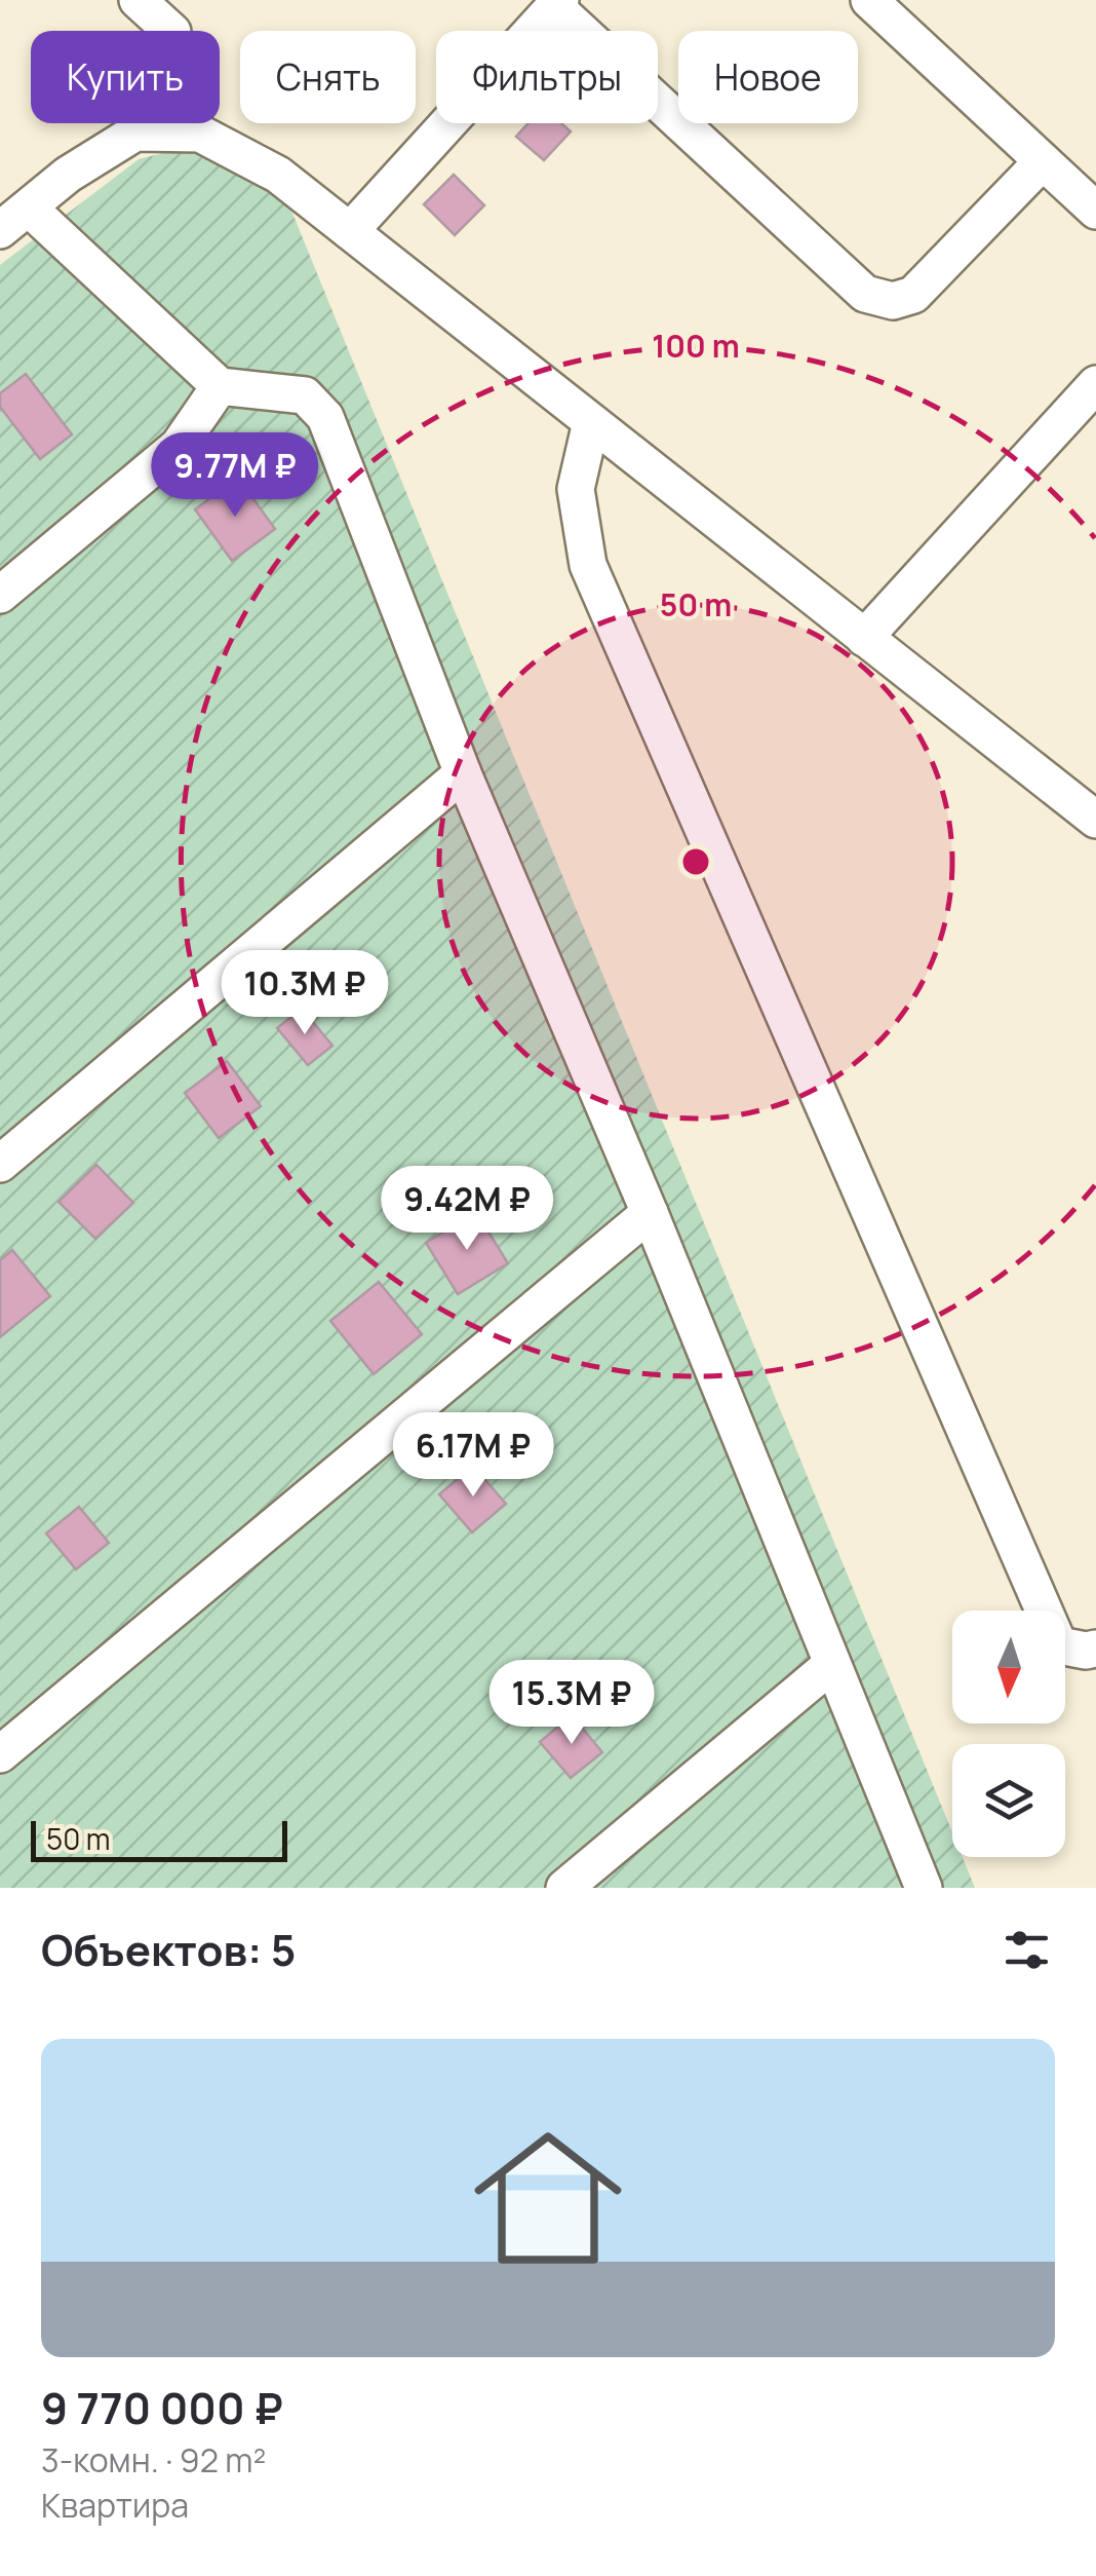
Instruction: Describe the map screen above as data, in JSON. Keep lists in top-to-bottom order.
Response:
{
  "scale_bar": "50 m",
  "north": "bottom",
  "page": {
    "chip": [
      "Купить",
      "Снять",
      "Фильтры",
      "Новое"
    ],
    "price": [
      "9.77M ₽",
      "10.3M ₽",
      "9.42M ₽",
      "6.17M ₽",
      "15.3M ₽"
    ],
    "scale": "50 m",
    "heading": "Объектов: 5",
    "list": [
      {
        "name": "9 770 000 ₽",
        "note": "3-комн. · 92 m² · Квартира"
      }
    ]
  },
  "rings": ["100 m", "50 m"]
}
